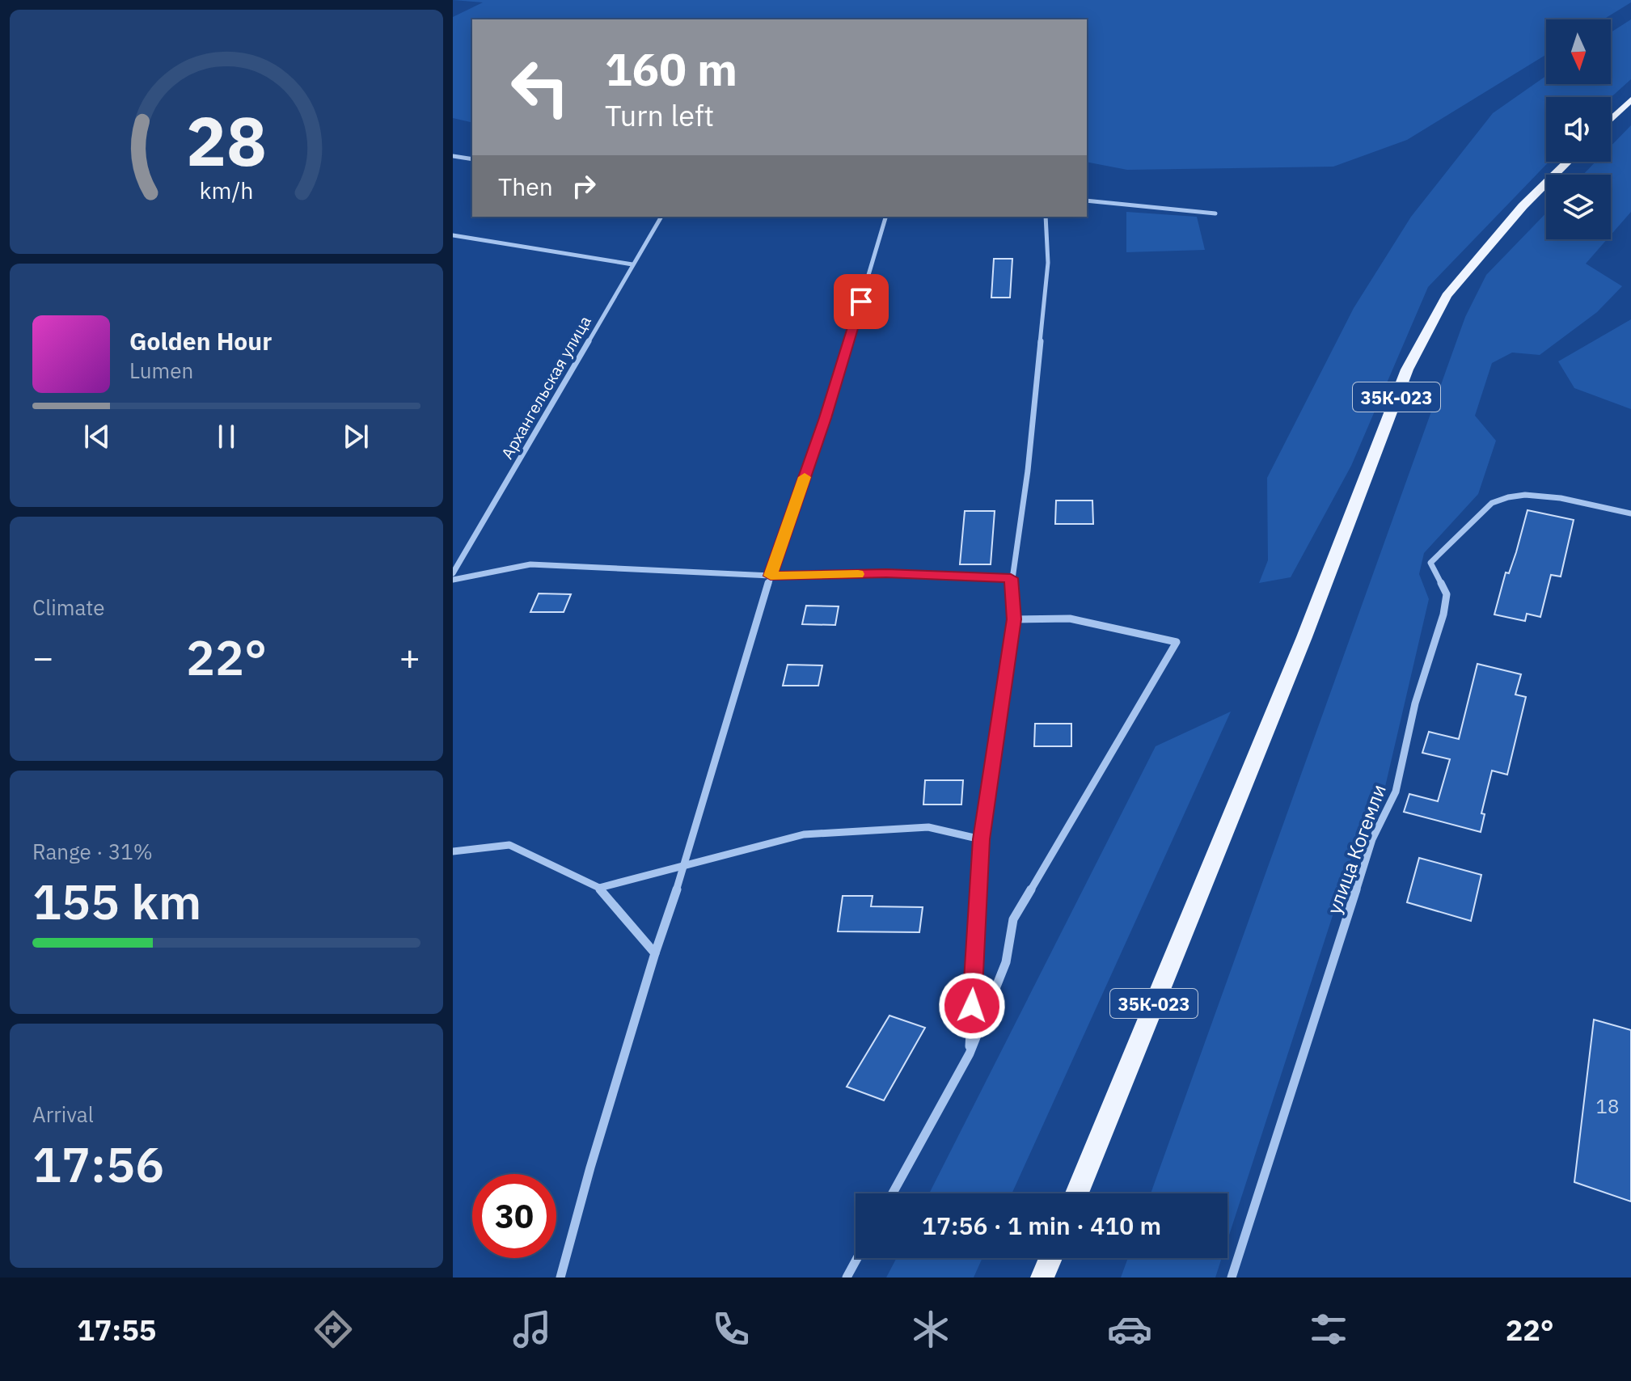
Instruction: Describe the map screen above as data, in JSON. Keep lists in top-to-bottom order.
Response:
{
  "streets": {
    "main road": ["35К-023"],
    "street": ["Архангельская улица", "улица Когемли"]
  },
  "house_numbers": ["18"],
  "north": "bottom",
  "page": {
    "turn": ["160 m", "Turn left"],
    "then": "Then",
    "song": ["Golden Hour", "Lumen"],
    "tile": [
      "Climate",
      ["Range · 31%", "155 km"],
      ["Arrival", "17:56"]
    ],
    "heat": ["−", "22°", "+"],
    "limit": "30",
    "trip": "17:56 · 1 min · 410 m",
    "tabs": ["17:55", "22°"],
    "gauge": ["28", "km/h"]
  }
}
